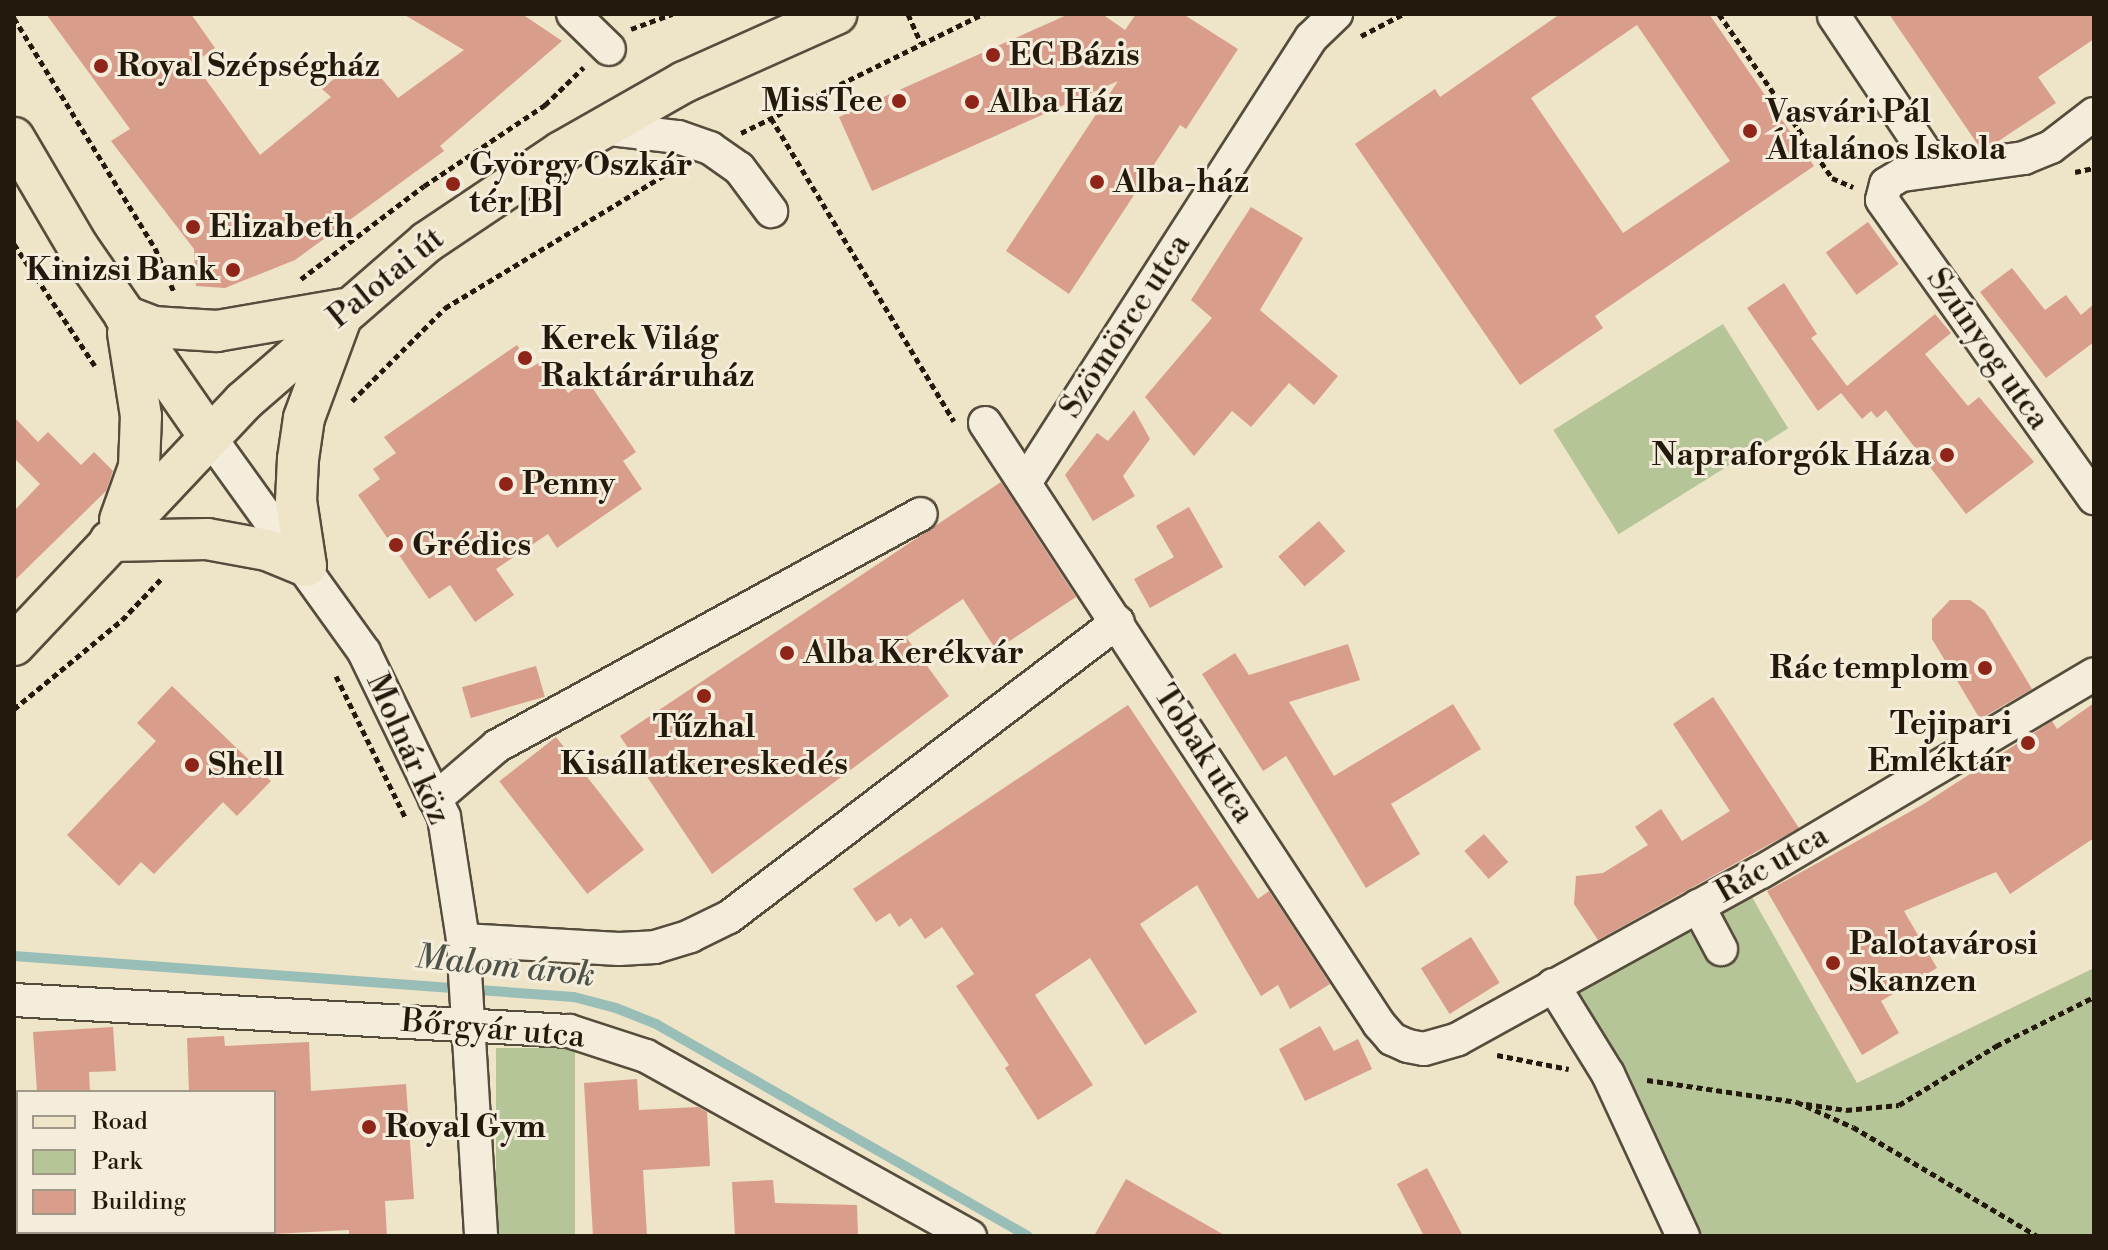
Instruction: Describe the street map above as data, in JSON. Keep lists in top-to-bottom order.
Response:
{
  "streets": {
    "main road": ["Palotai út"],
    "street": [
      "Szömörce utca",
      "Szúnyog utca",
      "Molnár köz",
      "Tobak utca",
      "Rác utca",
      "Bőrgyár utca"
    ]
  },
  "crossings": [
    ["Szömörce utca", "Tobak utca"],
    ["Molnár köz", "Bőrgyár utca"],
    ["Tobak utca", "Rác utca"]
  ],
  "water": ["Malom árok"],
  "places": [
    "EC Bázis",
    "Royal Szépségház",
    "MissTee",
    "Alba Ház",
    "Vasvári Pál Általános Iskola",
    "Alba-ház",
    "György Oszkár tér [B]",
    "Elizabeth",
    "Kinizsi Bank",
    "Kerek Világ Raktáráruház",
    "Napraforgók Háza",
    "Penny",
    "Grédics",
    "Alba Kerékvár",
    "Rác templom",
    "Tűzhal Kisállatkereskedés",
    "Tejipari Emléktár",
    "Shell",
    "Palotavárosi Skanzen",
    "Royal Gym"
  ],
  "legend": ["Road", "Park", "Building"]
}
